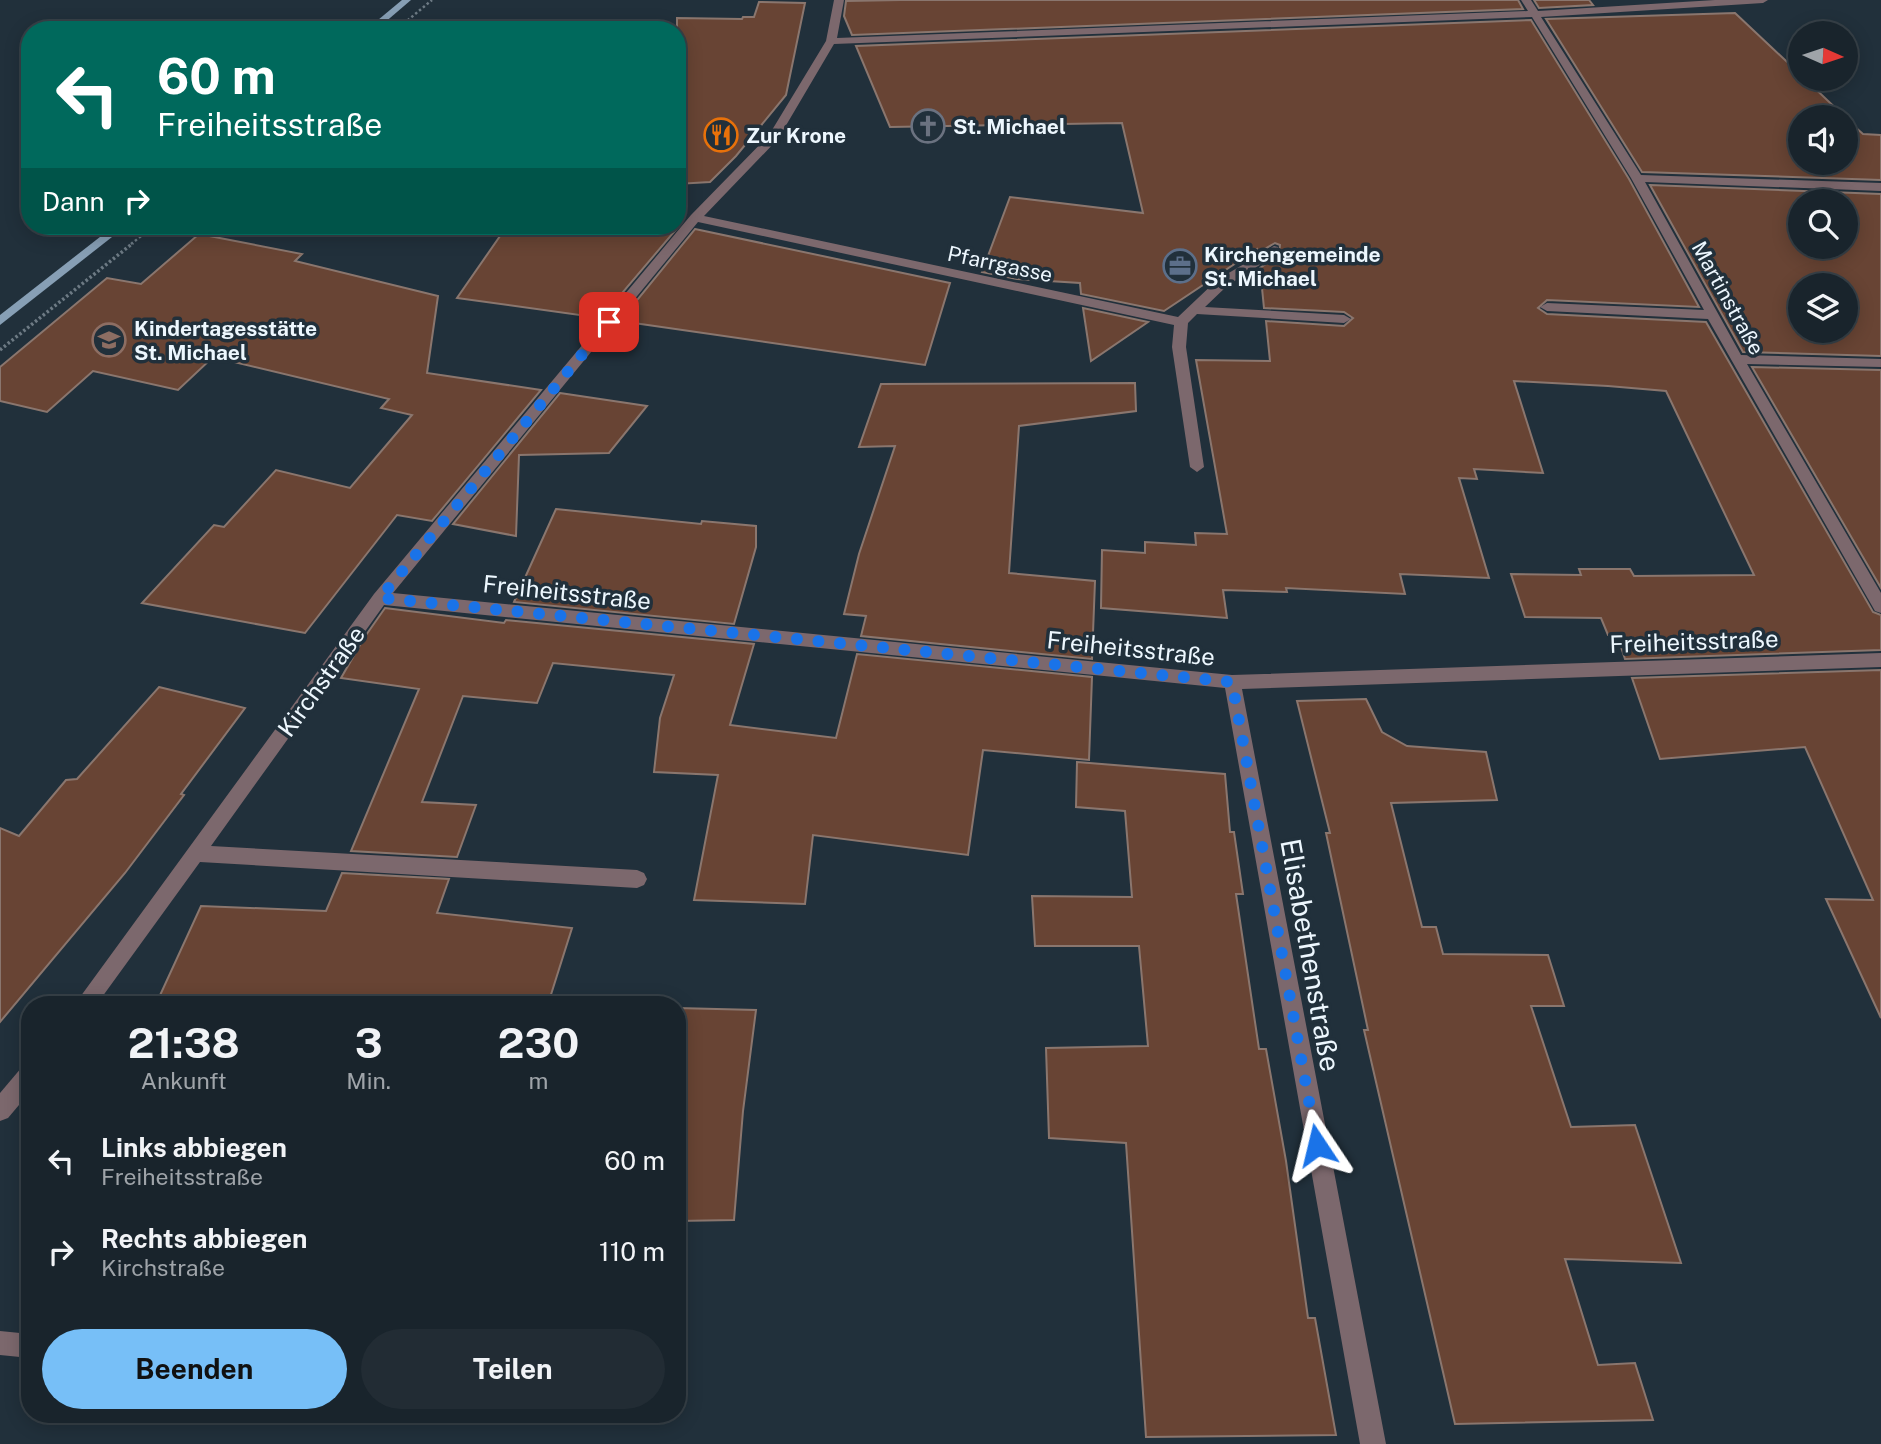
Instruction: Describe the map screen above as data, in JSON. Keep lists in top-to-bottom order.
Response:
{
  "streets": {
    "street": [
      "Pfarrgasse",
      "Martinstraße",
      "Freiheitsstraße",
      "Kirchstraße",
      "Elisabethenstraße"
    ]
  },
  "crossings": [
    ["Pfarrgasse", "Kirchstraße"],
    ["Freiheitsstraße", "Kirchstraße"],
    ["Freiheitsstraße", "Elisabethenstraße"]
  ],
  "places": {
    "church": ["St. Michael"],
    "restaurant": ["Zur Krone"],
    "office": ["Kirchengemeinde St. Michael"],
    "school or university": ["Kindertagesstätte St. Michael"]
  },
  "north": "right",
  "page": {
    "turn": ["60 m", "Freiheitsstraße"],
    "then": "Dann",
    "eta": [
      "21:38",
      "Ankunft",
      "3",
      "Min.",
      "230",
      "m"
    ],
    "list": [
      {
        "name": "Links abbiegen",
        "note": "Freiheitsstraße",
        "value": "60 m"
      },
      {
        "name": "Rechts abbiegen",
        "note": "Kirchstraße",
        "value": "110 m"
      }
    ],
    "buttons": ["Beenden", "Teilen"]
  }
}
